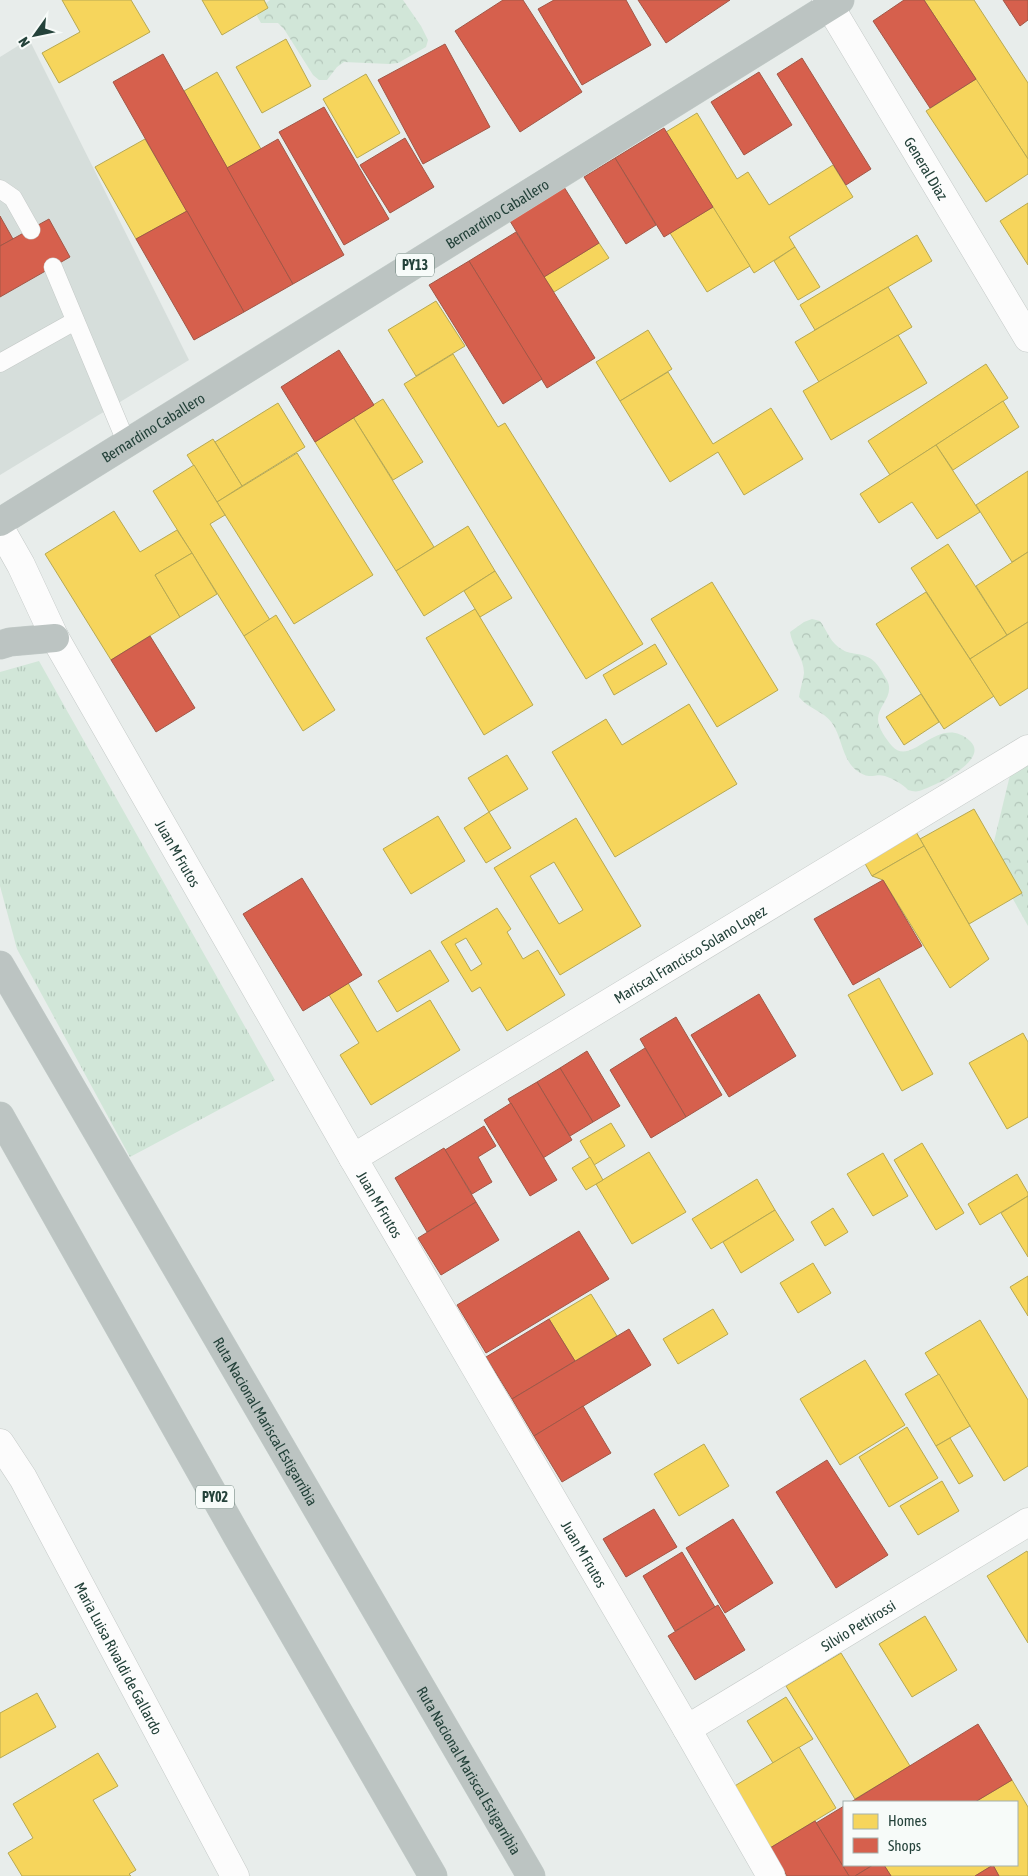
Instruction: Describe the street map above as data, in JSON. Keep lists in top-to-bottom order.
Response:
{
  "streets": {
    "highway": [
      "Bernardino Caballero",
      "PY13",
      "Ruta Nacional Mariscal Estigarribia",
      "PY02"
    ],
    "street": [
      "General Diaz",
      "Juan M Frutos",
      "Mariscal Francisco Solano Lopez",
      "Silvio Pettirossi",
      "Maria Luisa Rivaldi de Gallardo"
    ]
  },
  "crossings": [
    ["General Diaz", "Bernardino Caballero"],
    ["Juan M Frutos", "Mariscal Francisco Solano Lopez"],
    ["Juan M Frutos", "Silvio Pettirossi"]
  ],
  "legend": ["Homes", "Shops"],
  "north": "bottom left"
}
